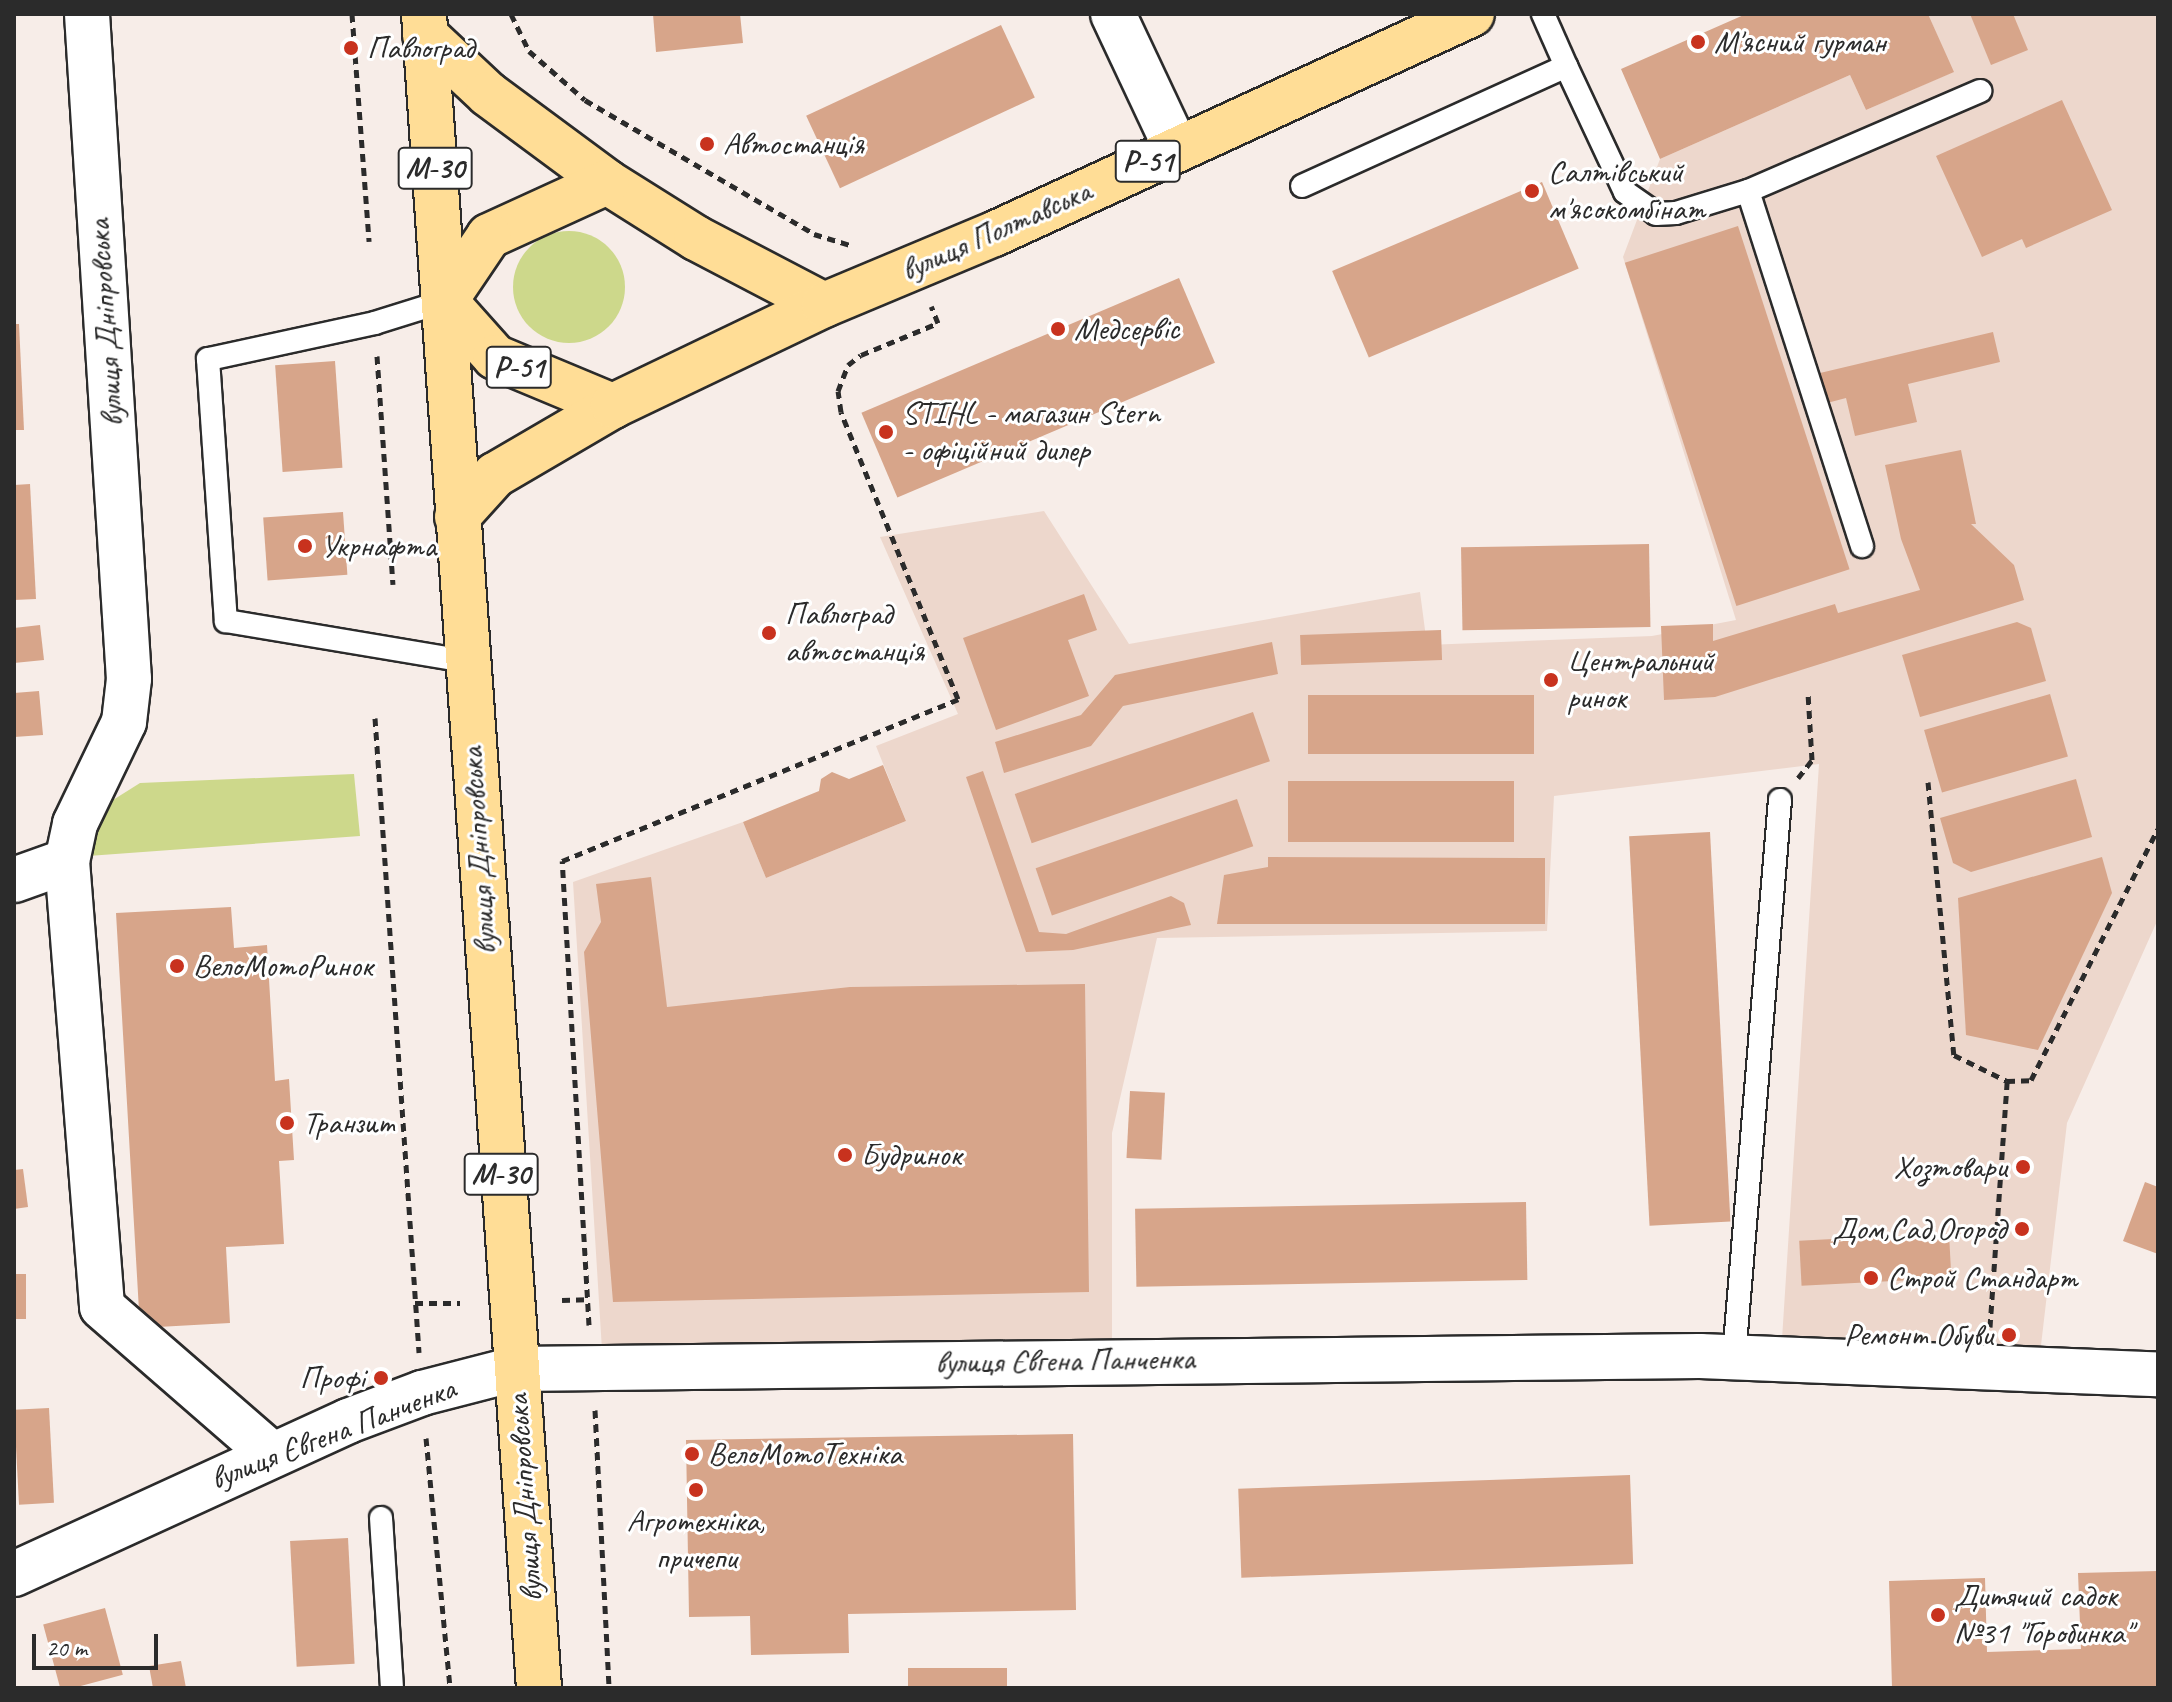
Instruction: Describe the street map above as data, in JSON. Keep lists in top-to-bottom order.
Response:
{
  "streets": {
    "main road": [
      "Р-51",
      "М-30",
      "вулиця Полтавська",
      "вулиця Дніпровська"
    ],
    "street": ["вулиця Євгена Панченка"]
  },
  "crossings": [
    ["Р-51", "вулиця Полтавська"],
    ["Р-51", "вулиця Дніпровська"],
    ["вулиця Дніпровська", "вулиця Євгена Панченка"]
  ],
  "places": [
    "М'ясний гурман",
    "Павлоград",
    "Автостанція",
    "Салтівський м'ясокомбінат",
    "Медсервіс",
    "STIHL - магазин Stern - офіційний дилер",
    "Укрнафта",
    "Павлоград автостанція",
    "Центральний ринок",
    "ВелоМотоРинок",
    "Транзит",
    "Будринок",
    "Хозтовари",
    "Дом,Сад,Огород",
    "Строй Стандарт",
    "Ремонт Обуви",
    "Профі",
    "ВелоМотоТехніка",
    "Агротехніка, причепи",
    "Дитячий садок №31 \"Горобинка\""
  ],
  "scale_bar": "20 m"
}
